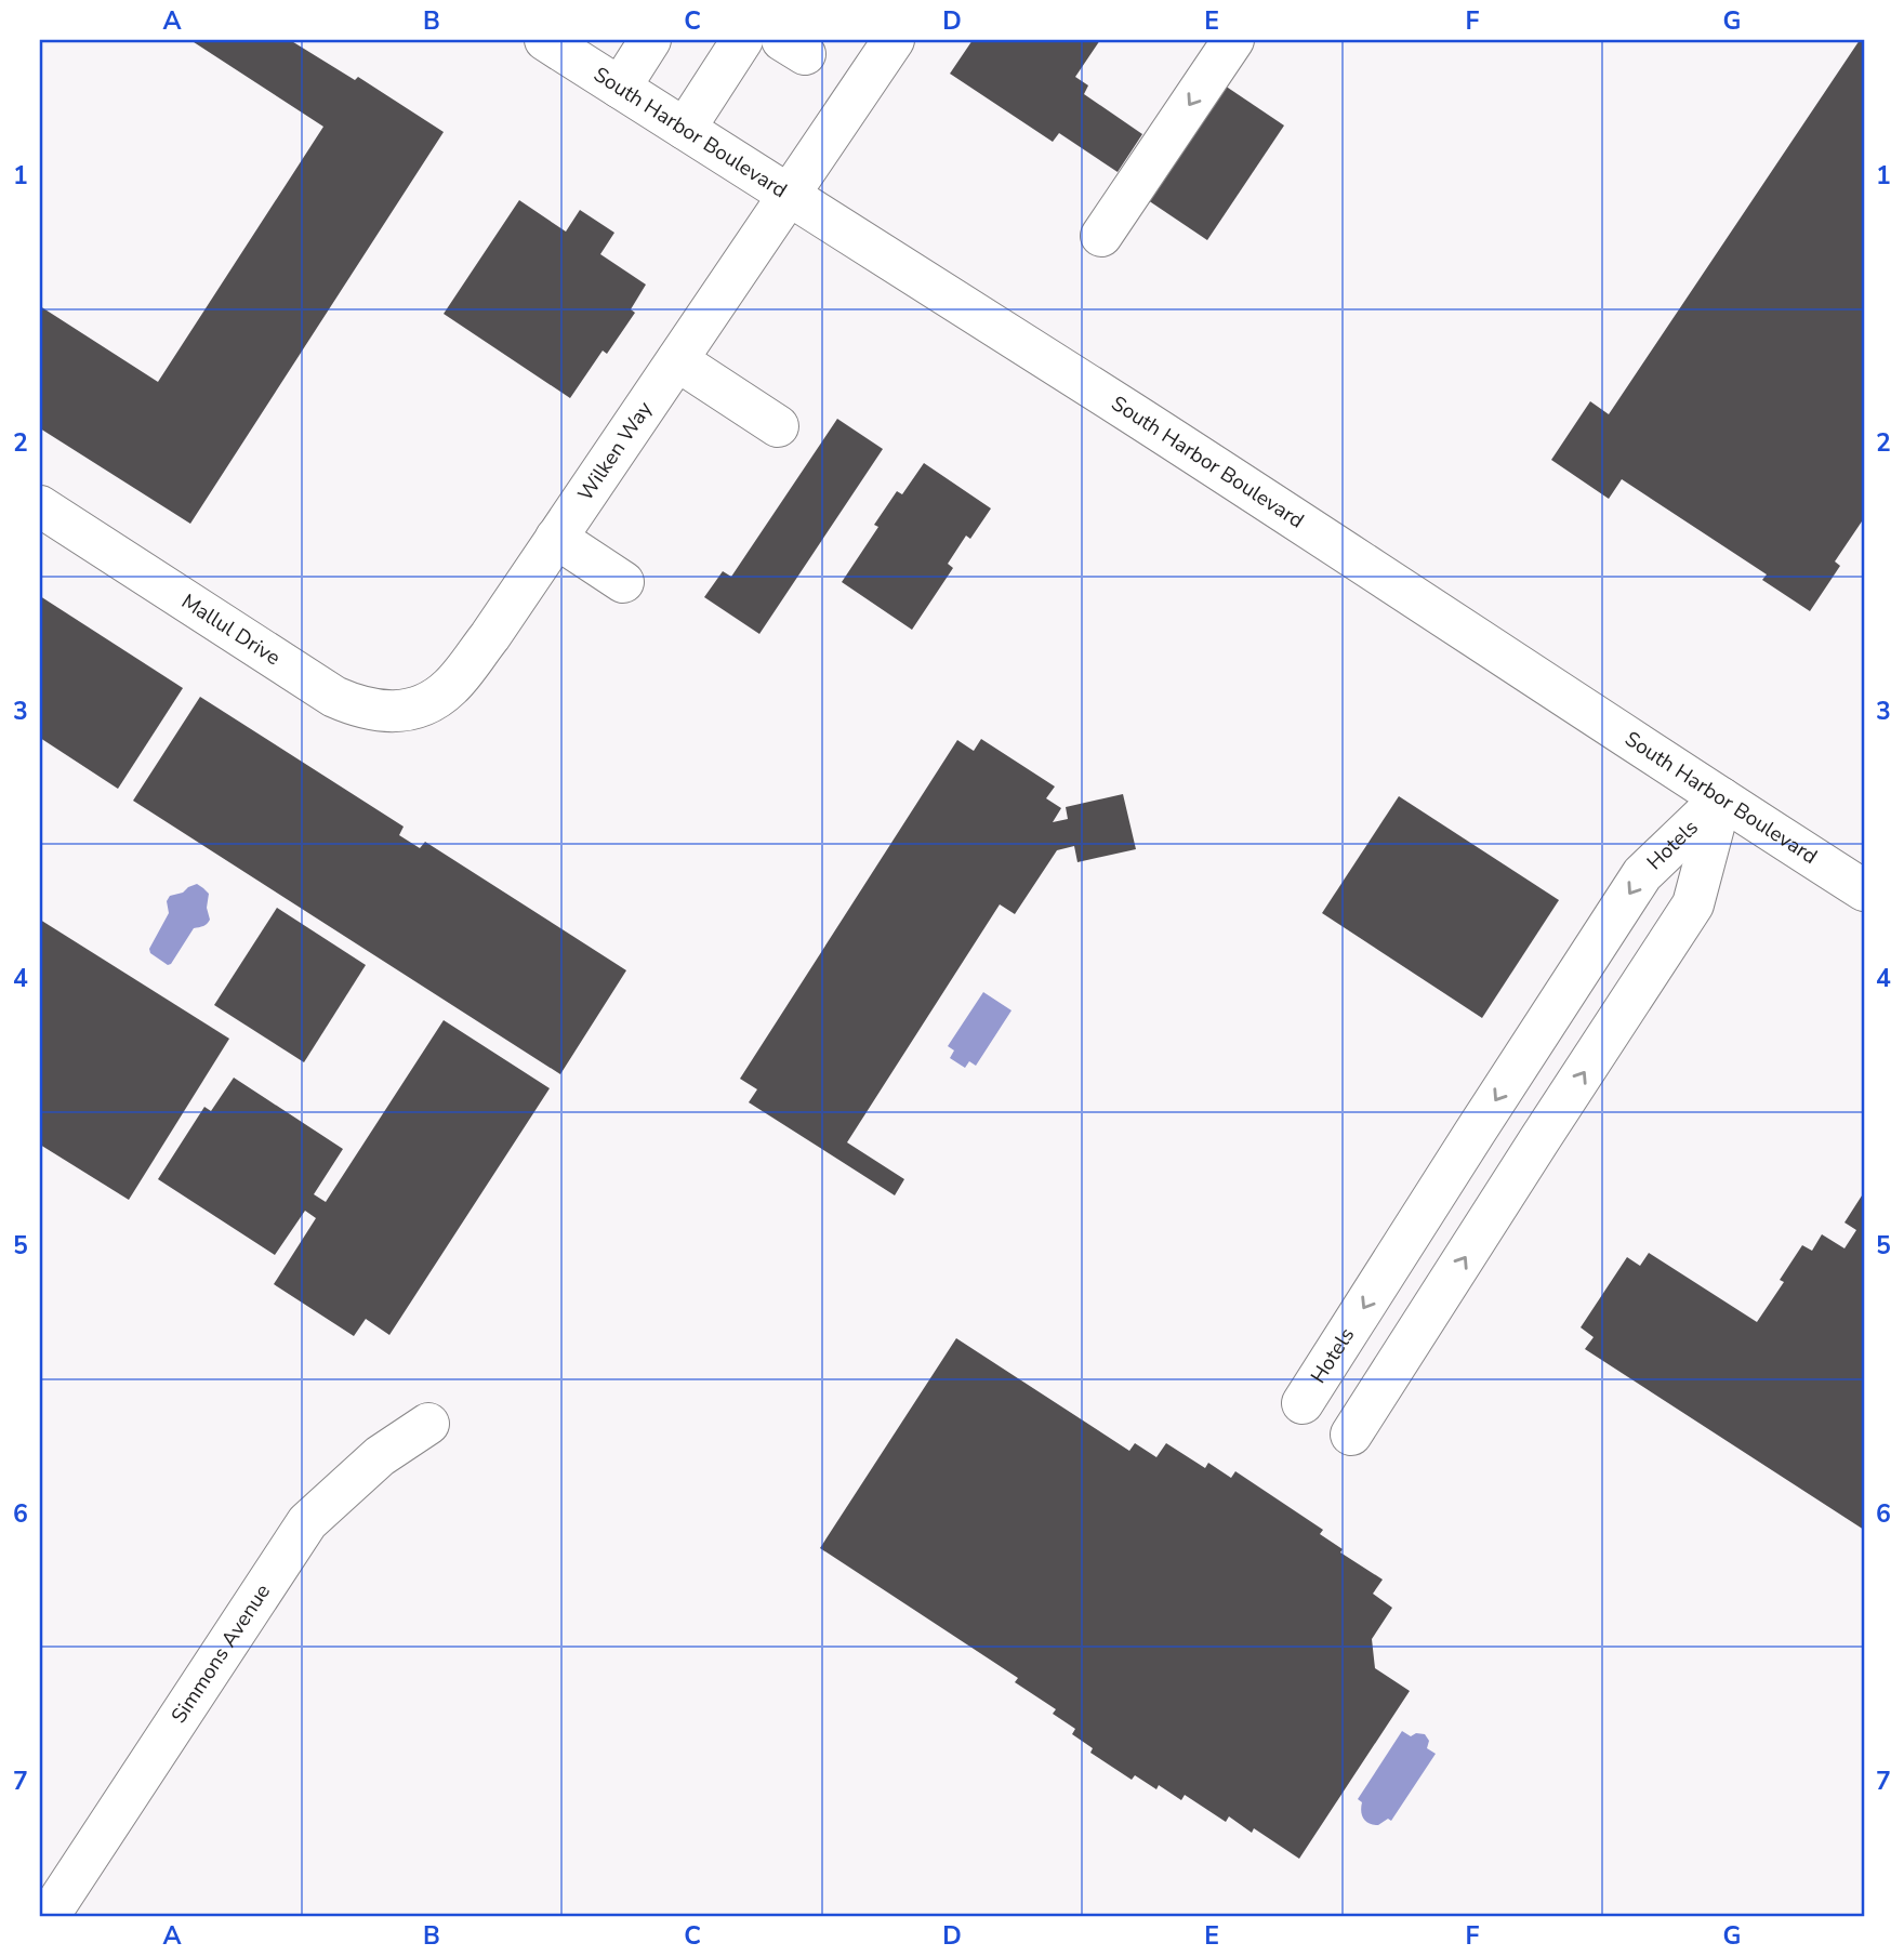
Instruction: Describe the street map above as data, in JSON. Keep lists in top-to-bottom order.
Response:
{
  "streets": {
    "street": [
      "South Harbor Boulevard",
      "Wilken Way",
      "Mallul Drive",
      "Hotels",
      "Simmons Avenue"
    ]
  },
  "crossings": [
    ["South Harbor Boulevard", "Wilken Way"],
    ["South Harbor Boulevard", "Hotels"],
    ["Wilken Way", "Mallul Drive"]
  ],
  "grid": {
    "columns": [
      "A",
      "B",
      "C",
      "D",
      "E",
      "F",
      "G"
    ],
    "rows": [
      "1",
      "2",
      "3",
      "4",
      "5",
      "6",
      "7"
    ]
  }
}
